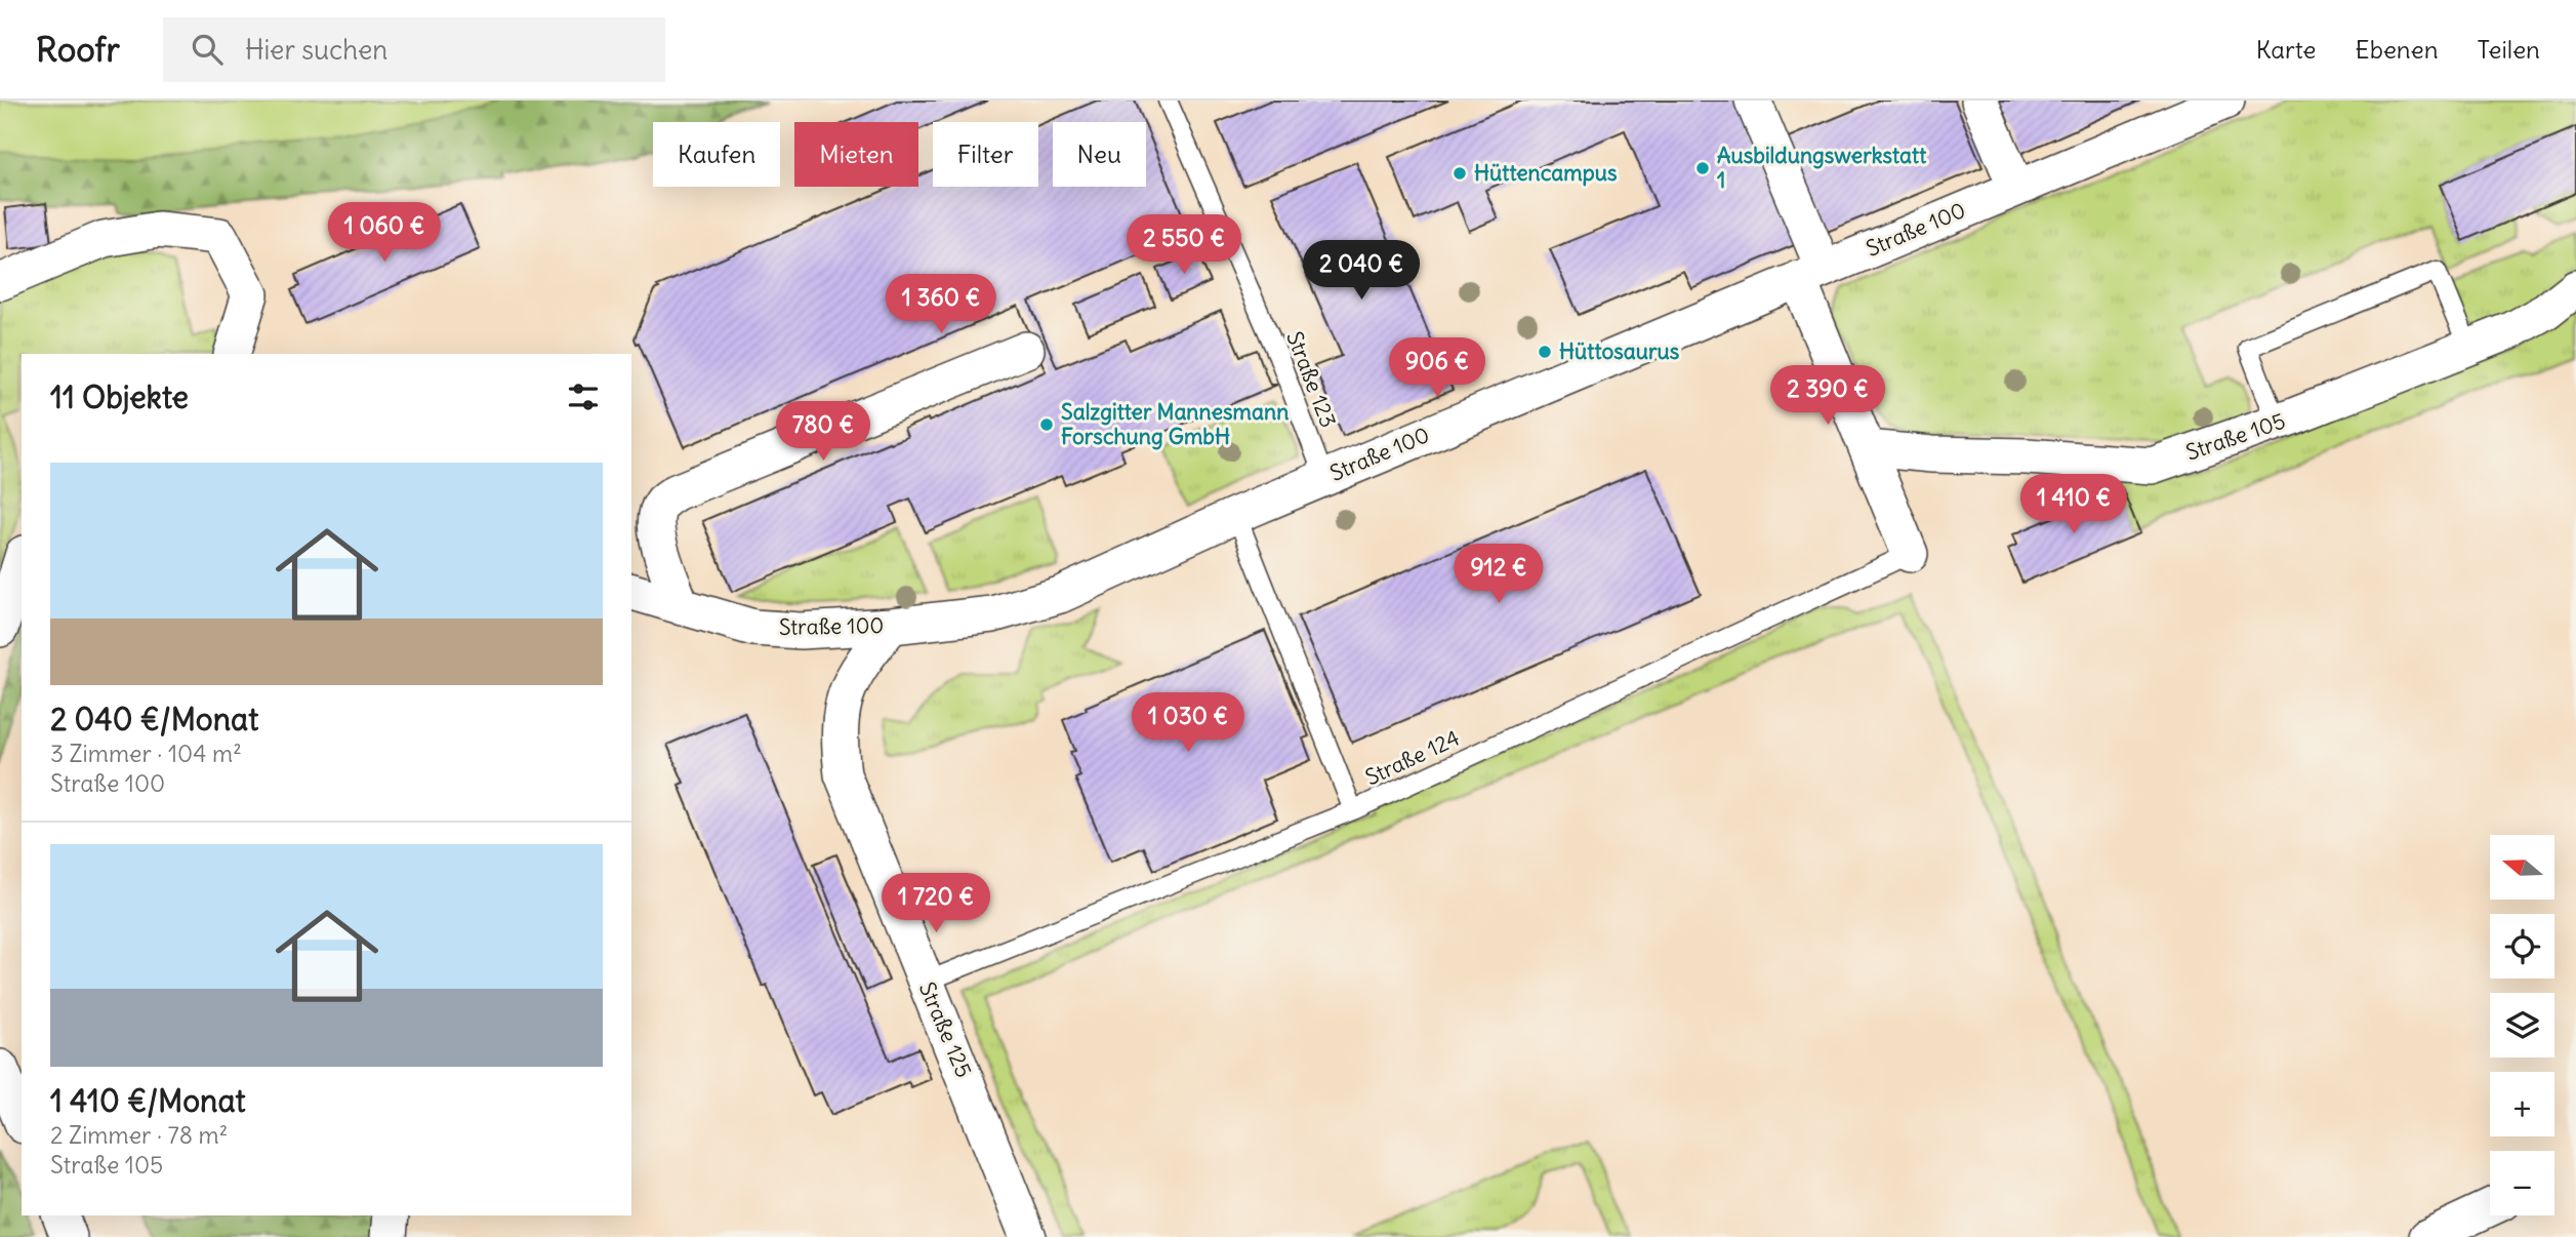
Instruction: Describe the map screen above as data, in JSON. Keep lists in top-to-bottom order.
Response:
{
  "streets": {
    "street": ["Straße 100", "Straße 105", "Straße 125"],
    "lane": ["Straße 123", "Straße 124"]
  },
  "crossings": [
    ["Straße 100", "Straße 123"],
    ["Straße 100", "Straße 125"],
    ["Straße 124", "Straße 125"]
  ],
  "places": [
    "Ausbildungswerkstatt 1",
    "Hüttencampus",
    "Hüttosaurus",
    "Salzgitter Mannesmann Forschung GmbH"
  ],
  "north": "left",
  "page": {
    "header": "Roofr",
    "search": "Hier suchen",
    "nav": ["Karte", "Ebenen", "Teilen"],
    "chip": [
      "Kaufen",
      "Mieten",
      "Filter",
      "Neu"
    ],
    "price": [
      "1 060 €",
      "2 550 €",
      "2 040 €",
      "1 360 €",
      "906 €",
      "2 390 €",
      "780 €",
      "1 410 €",
      "912 €",
      "1 030 €",
      "1 720 €"
    ],
    "heading": "11 Objekte",
    "list": [
      {
        "name": "2 040 €/Monat",
        "note": "3 Zimmer · 104 m² · Straße 100"
      },
      {
        "name": "1 410 €/Monat",
        "note": "2 Zimmer · 78 m² · Straße 105"
      }
    ],
    "map_buttons": ["+", "−"]
  }
}
